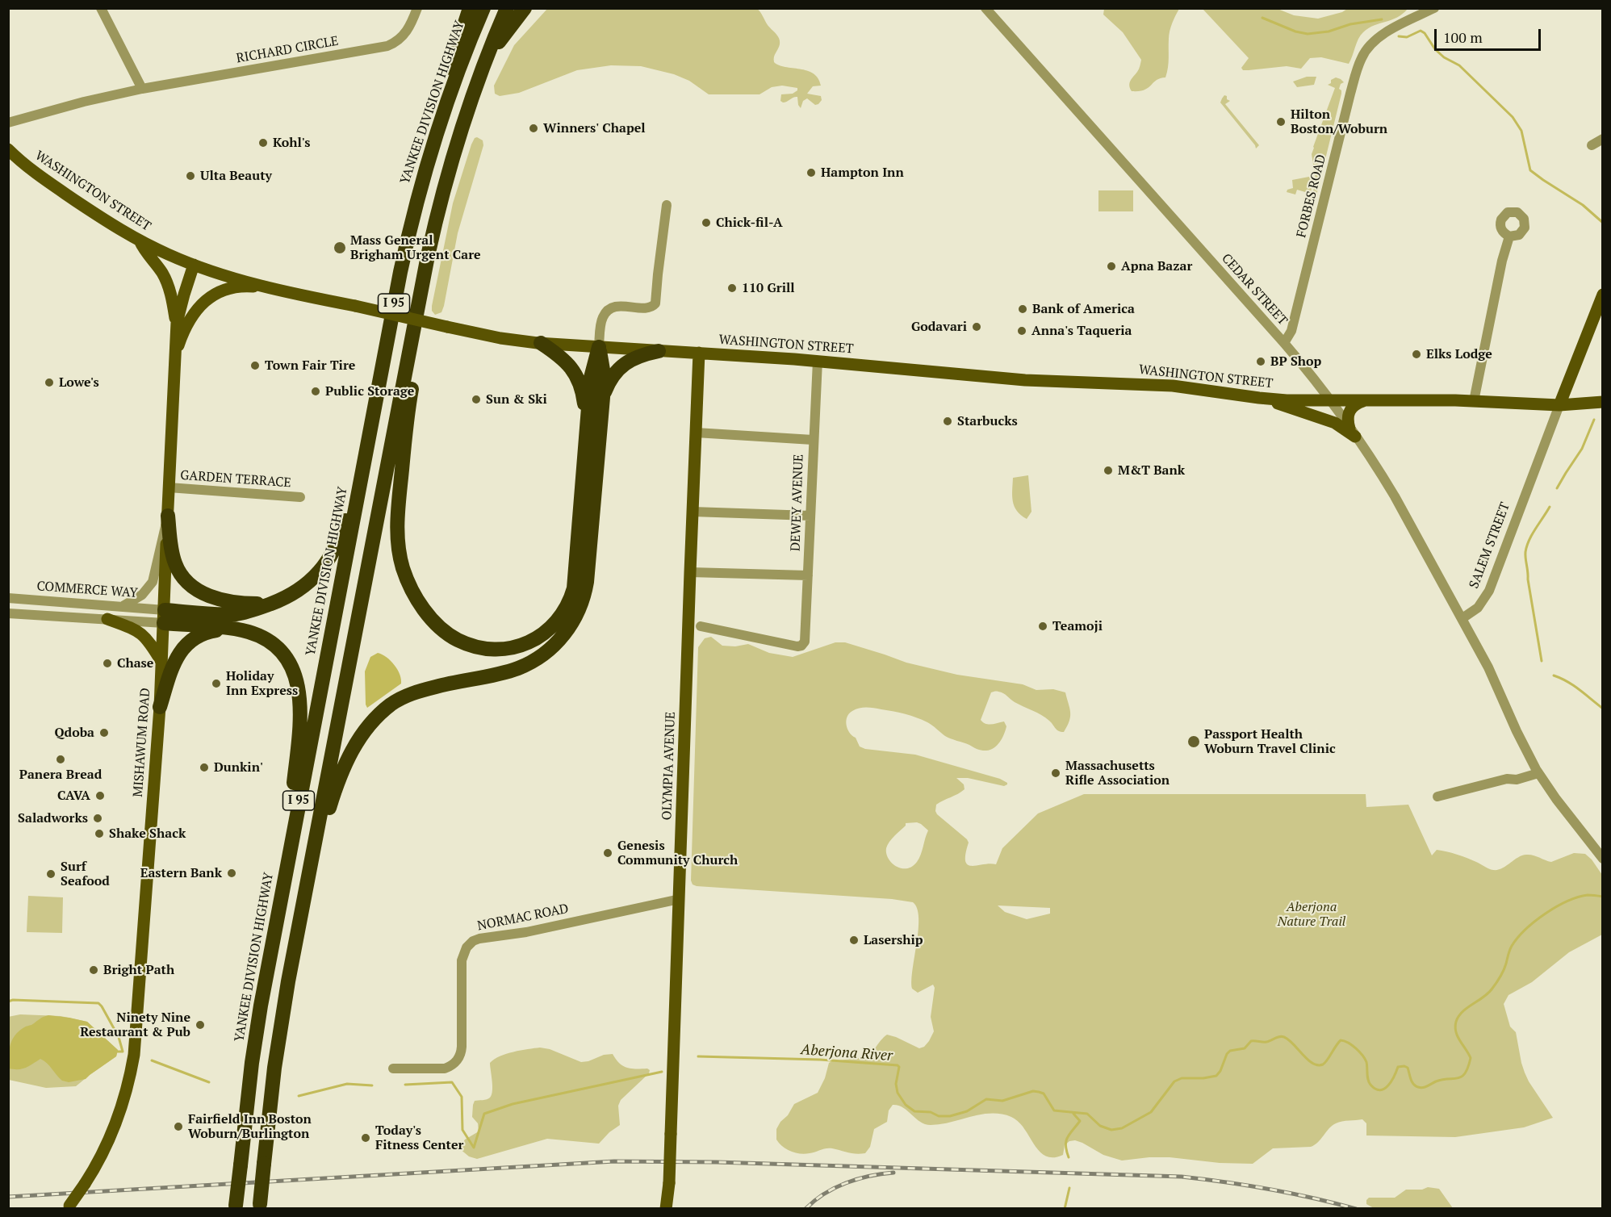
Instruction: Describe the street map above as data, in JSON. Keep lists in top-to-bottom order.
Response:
{
  "streets": {
    "highway": ["YANKEE DIVISION HIGHWAY", "I 95"],
    "main road": [
      "WASHINGTON STREET",
      "SALEM STREET",
      "MISHAWUM ROAD",
      "OLYMPIA AVENUE"
    ],
    "street": [
      "RICHARD CIRCLE",
      "FORBES ROAD",
      "CEDAR STREET",
      "GARDEN TERRACE",
      "DEWEY AVENUE",
      "COMMERCE WAY",
      "NORMAC ROAD"
    ]
  },
  "crossings": [
    ["WASHINGTON STREET", "CEDAR STREET"],
    ["WASHINGTON STREET", "DEWEY AVENUE"],
    ["WASHINGTON STREET", "SALEM STREET"],
    ["WASHINGTON STREET", "MISHAWUM ROAD"],
    ["WASHINGTON STREET", "OLYMPIA AVENUE"],
    ["FORBES ROAD", "CEDAR STREET"],
    ["CEDAR STREET", "SALEM STREET"],
    ["GARDEN TERRACE", "MISHAWUM ROAD"],
    ["COMMERCE WAY", "MISHAWUM ROAD"],
    ["OLYMPIA AVENUE", "NORMAC ROAD"]
  ],
  "water": ["Aberjona River"],
  "parks": ["Aberjona Nature Trail"],
  "places": [
    "Hilton Boston/Woburn",
    "Winners' Chapel",
    "Kohl's",
    "Hampton Inn",
    "Ulta Beauty",
    "Chick-fil-A",
    "Mass General Brigham Urgent Care",
    "Apna Bazar",
    "110 Grill",
    "Bank of America",
    "Godavari",
    "Anna's Taqueria",
    "Elks Lodge",
    "BP Shop",
    "Town Fair Tire",
    "Lowe's",
    "Public Storage",
    "Sun & Ski",
    "Starbucks",
    "M&T Bank",
    "Teamoji",
    "Chase",
    "Holiday Inn Express",
    "Qdoba",
    "Passport Health Woburn Travel Clinic",
    "Panera Bread",
    "Dunkin'",
    "Massachusetts Rifle Association",
    "CAVA",
    "Saladworks",
    "Shake Shack",
    "Genesis Community Church",
    "Eastern Bank",
    "Surf Seafood",
    "Lasership",
    "Bright Path",
    "Ninety Nine Restaurant & Pub",
    "Fairfield Inn Boston Woburn/Burlington",
    "Today's Fitness Center"
  ],
  "scale_bar": "100 m"
}
